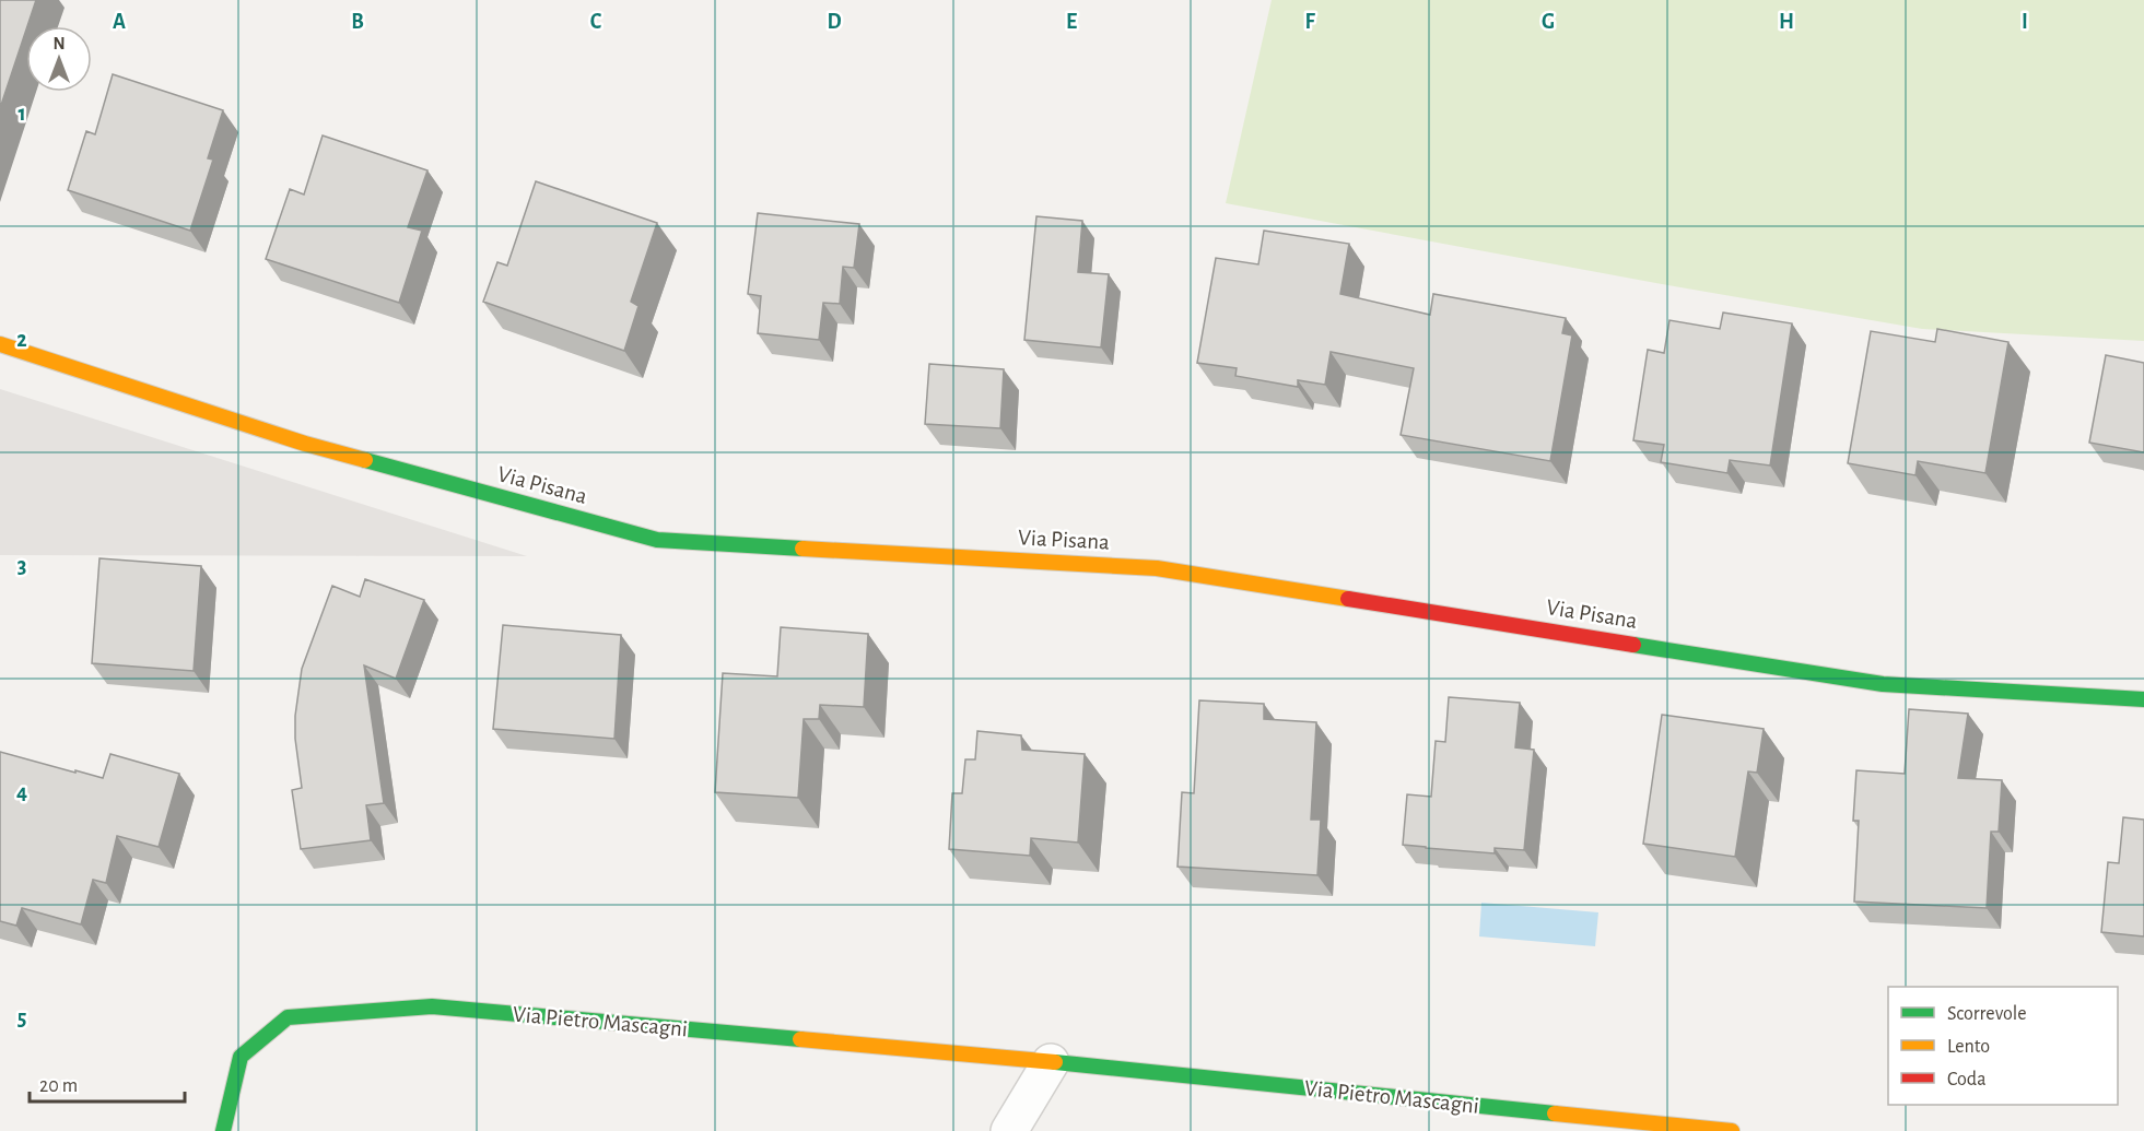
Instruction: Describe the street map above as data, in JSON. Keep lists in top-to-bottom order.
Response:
{
  "streets": {
    "street": ["Via Pisana", "Via Pietro Mascagni"]
  },
  "legend": ["Scorrevole", "Lento", "Coda"],
  "scale_bar": "20 m",
  "north": "top",
  "grid": {
    "columns": [
      "A",
      "B",
      "C",
      "D",
      "E",
      "F",
      "G",
      "H",
      "I"
    ],
    "rows": [
      "1",
      "2",
      "3",
      "4",
      "5"
    ]
  }
}
